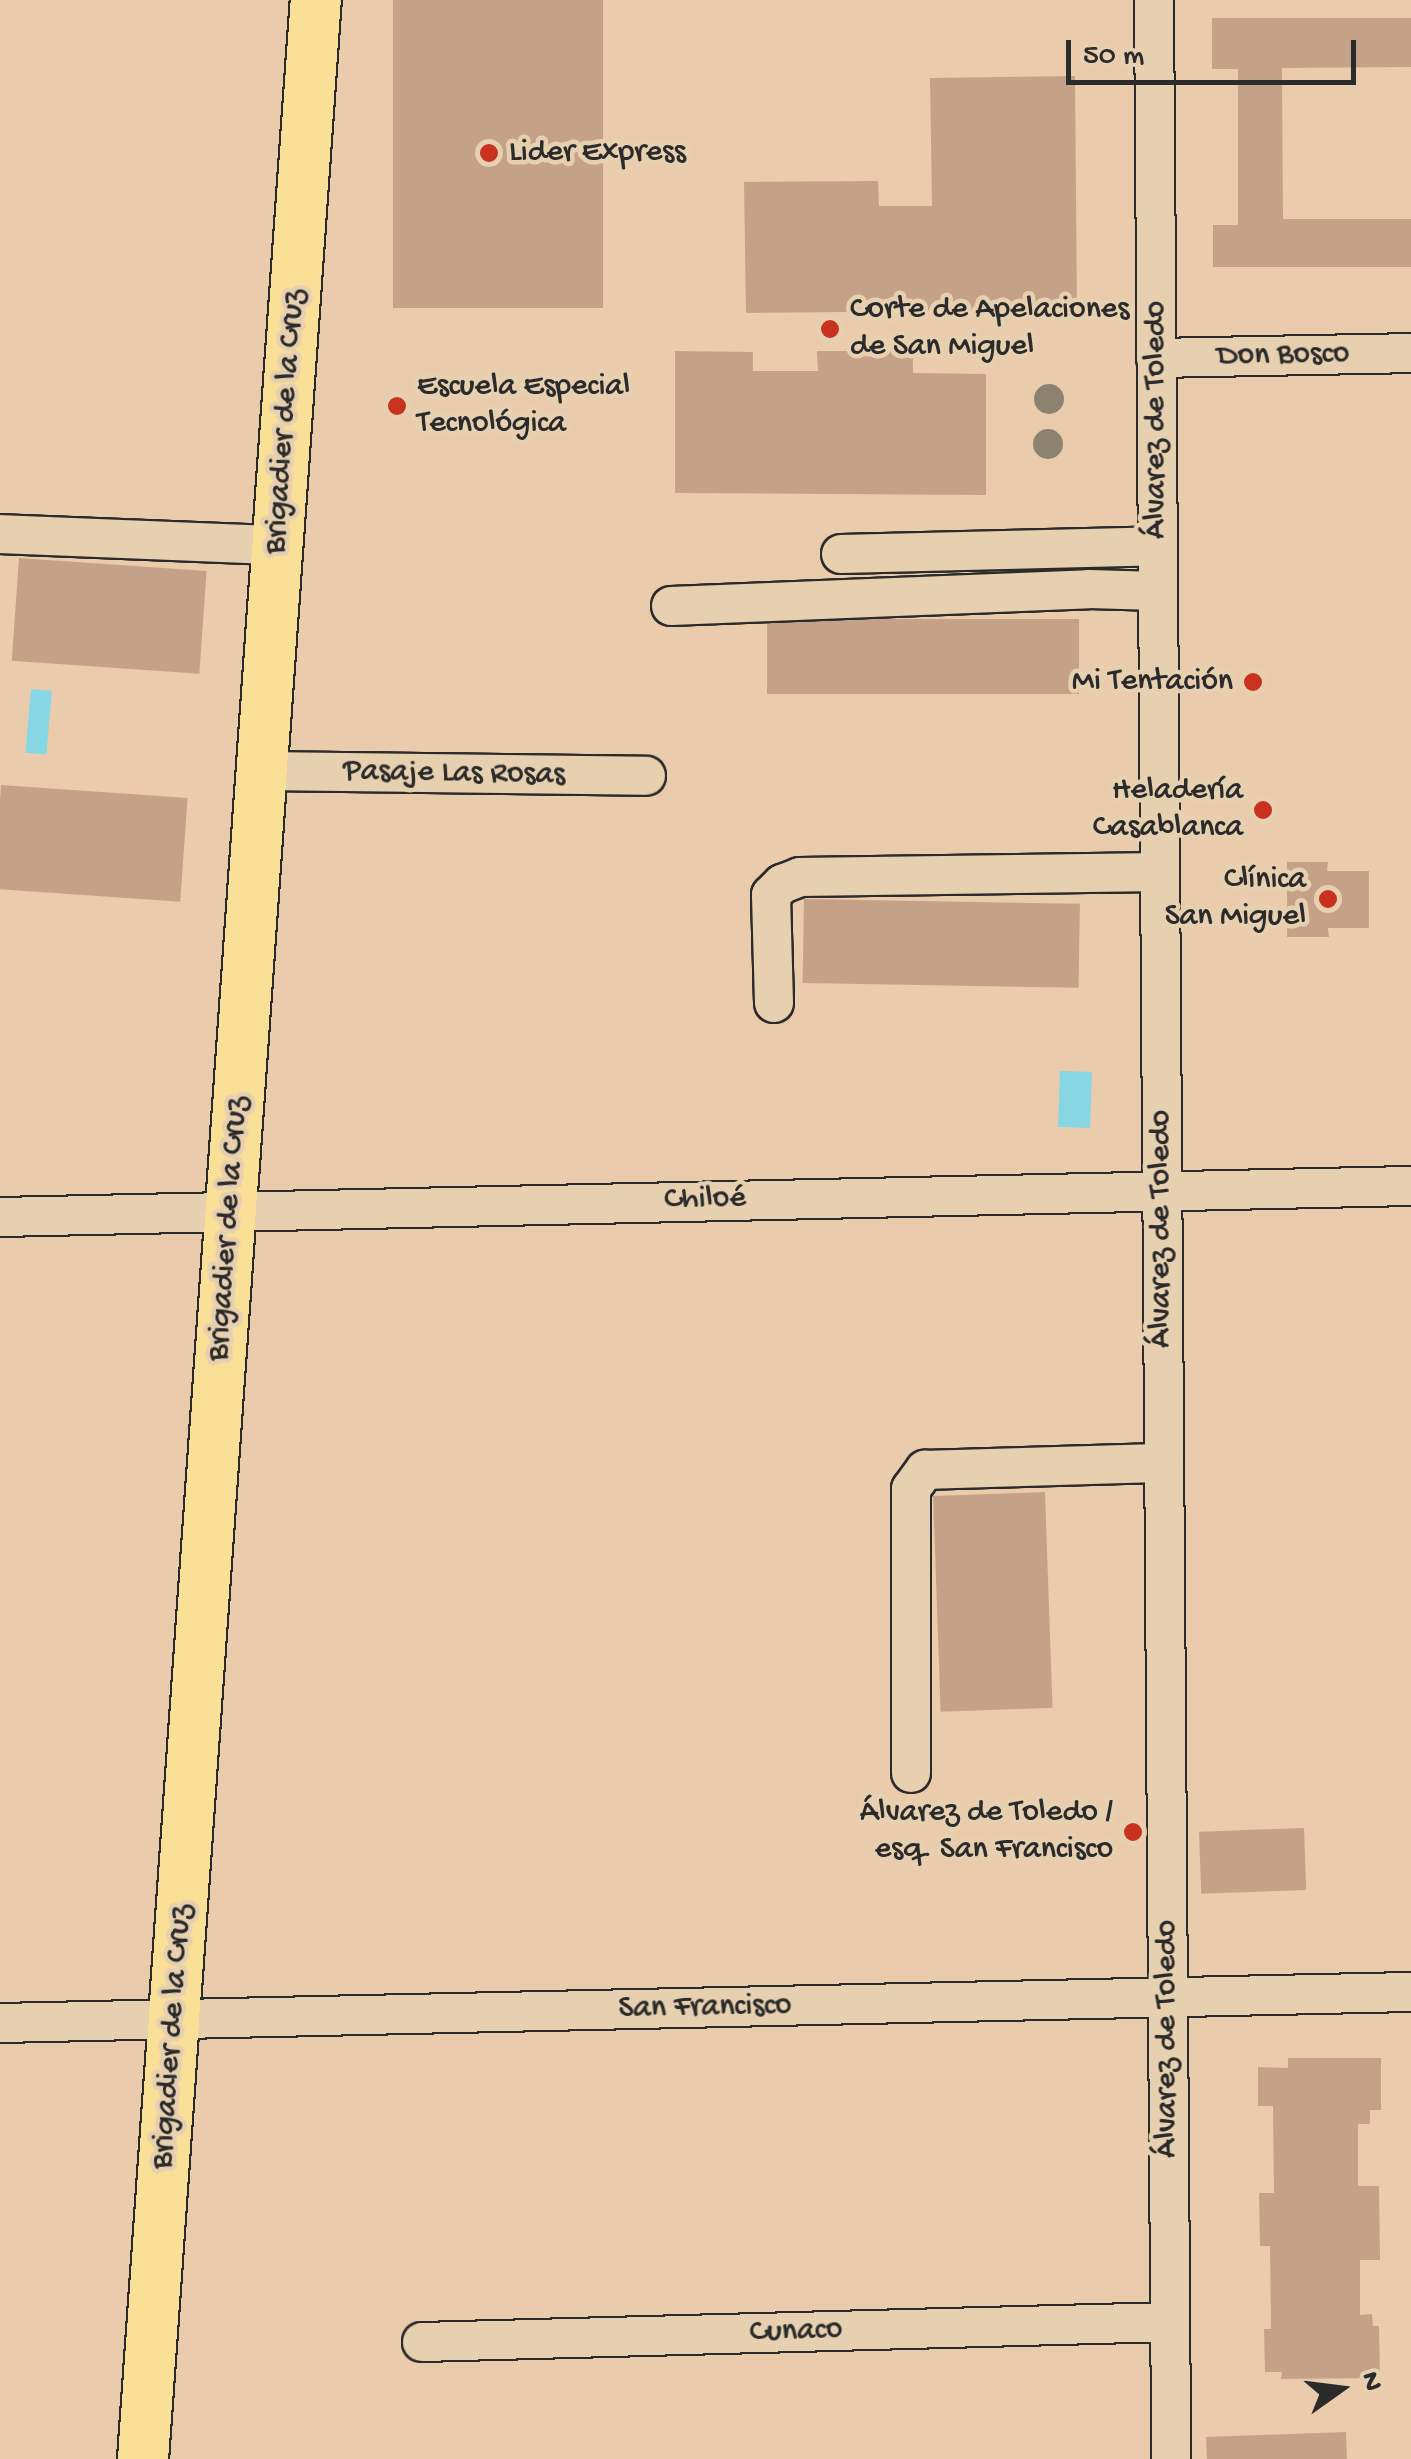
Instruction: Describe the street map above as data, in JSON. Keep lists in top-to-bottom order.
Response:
{
  "streets": {
    "main road": ["Brigadier de la Cruz"],
    "street": [
      "Don Bosco",
      "Álvarez de Toledo",
      "Pasaje Las Rosas",
      "Chiloé",
      "San Francisco",
      "Cunaco"
    ]
  },
  "crossings": [
    ["Don Bosco", "Álvarez de Toledo"],
    ["Álvarez de Toledo", "Chiloé"],
    ["Álvarez de Toledo", "San Francisco"],
    ["Álvarez de Toledo", "Cunaco"],
    ["Brigadier de la Cruz", "Pasaje Las Rosas"],
    ["Brigadier de la Cruz", "Chiloé"],
    ["Brigadier de la Cruz", "San Francisco"]
  ],
  "places": [
    "Lider Express",
    "Corte de Apelaciones de San Miguel",
    "Escuela Especial Tecnológica",
    "Mi Tentación",
    "Heladería Casablanca",
    "Clínica San Miguel",
    "Álvarez de Toledo / esq. San Francisco"
  ],
  "scale_bar": "50 m",
  "north": "right"
}
